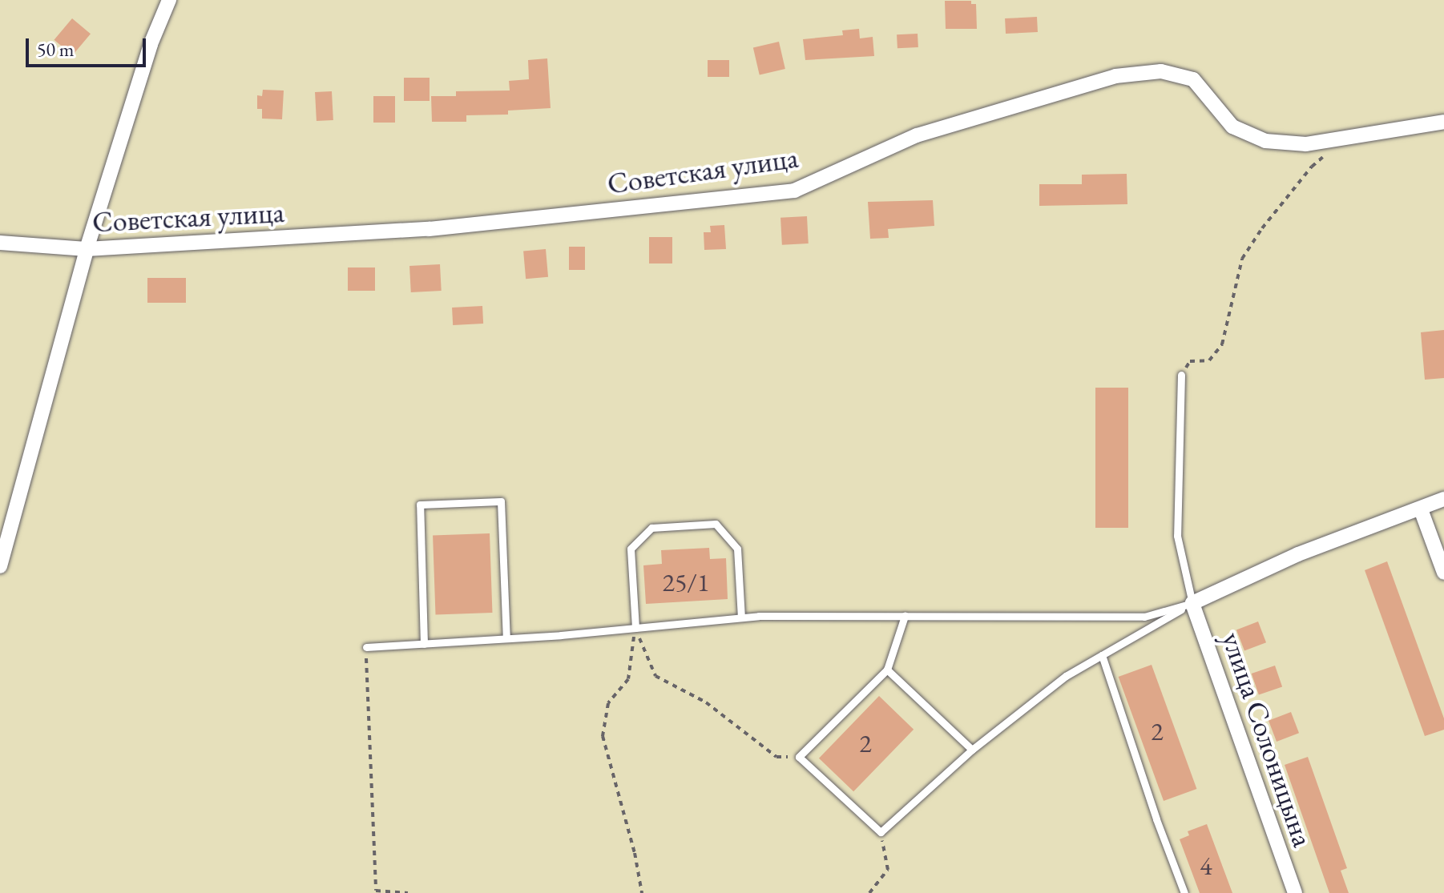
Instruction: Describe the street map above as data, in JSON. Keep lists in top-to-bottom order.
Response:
{
  "streets": {
    "street": ["Советская улица", "улица Солоницына"]
  },
  "house_numbers": [
    "25/1",
    "2",
    "2",
    "4"
  ],
  "scale_bar": "50 m"
}
